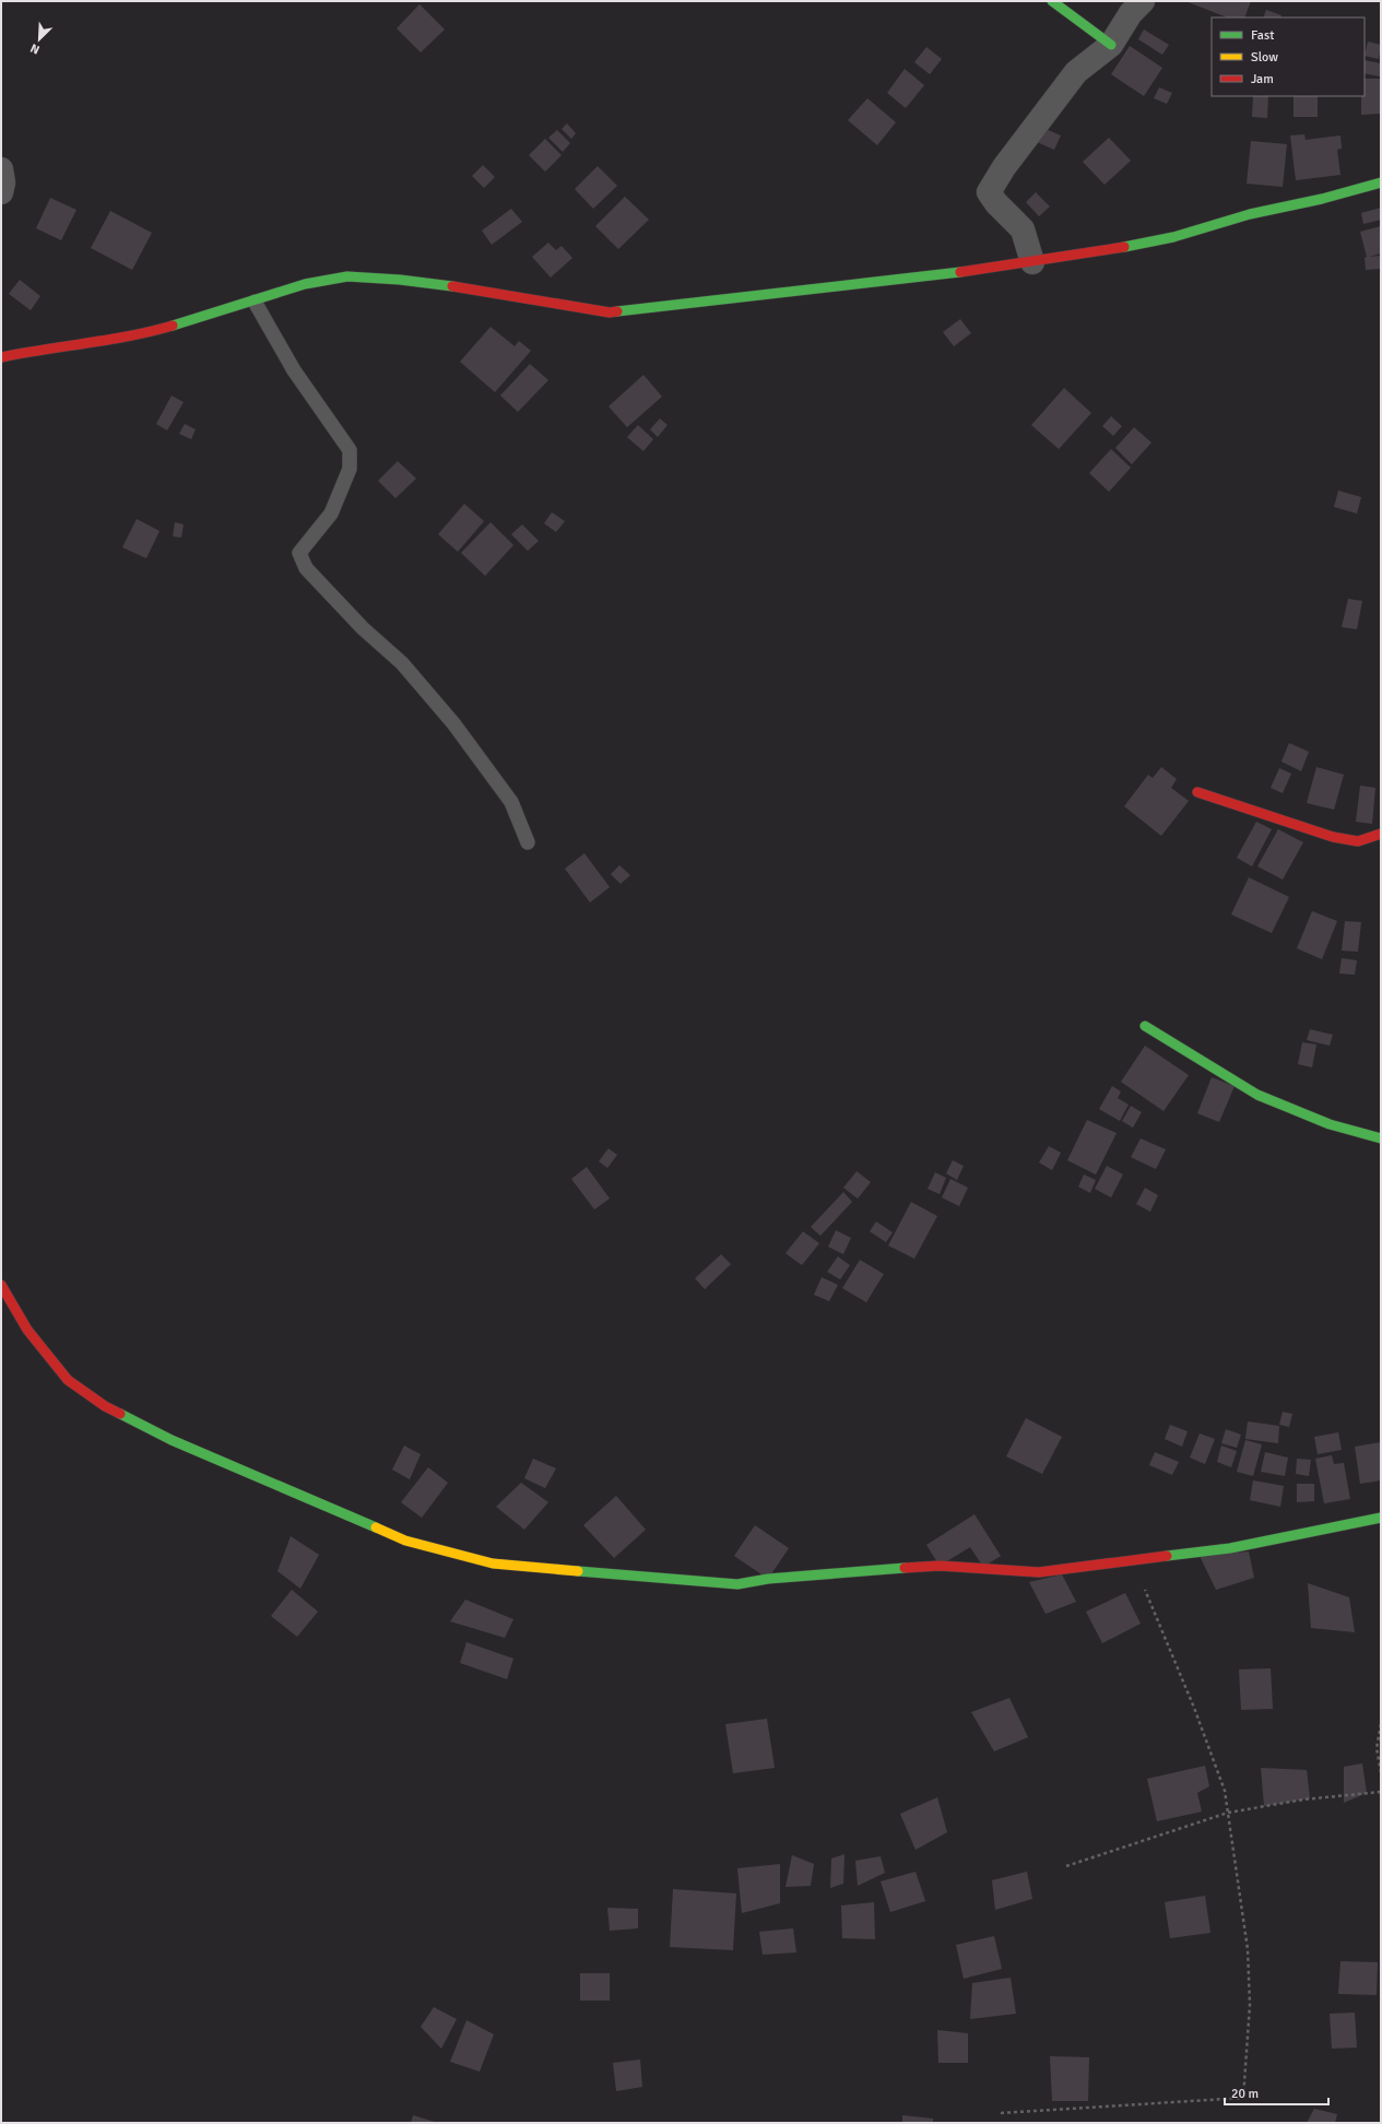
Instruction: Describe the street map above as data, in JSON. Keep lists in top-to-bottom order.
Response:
{
  "legend": ["Fast", "Slow", "Jam"],
  "scale_bar": "20 m",
  "north": "bottom left"
}
